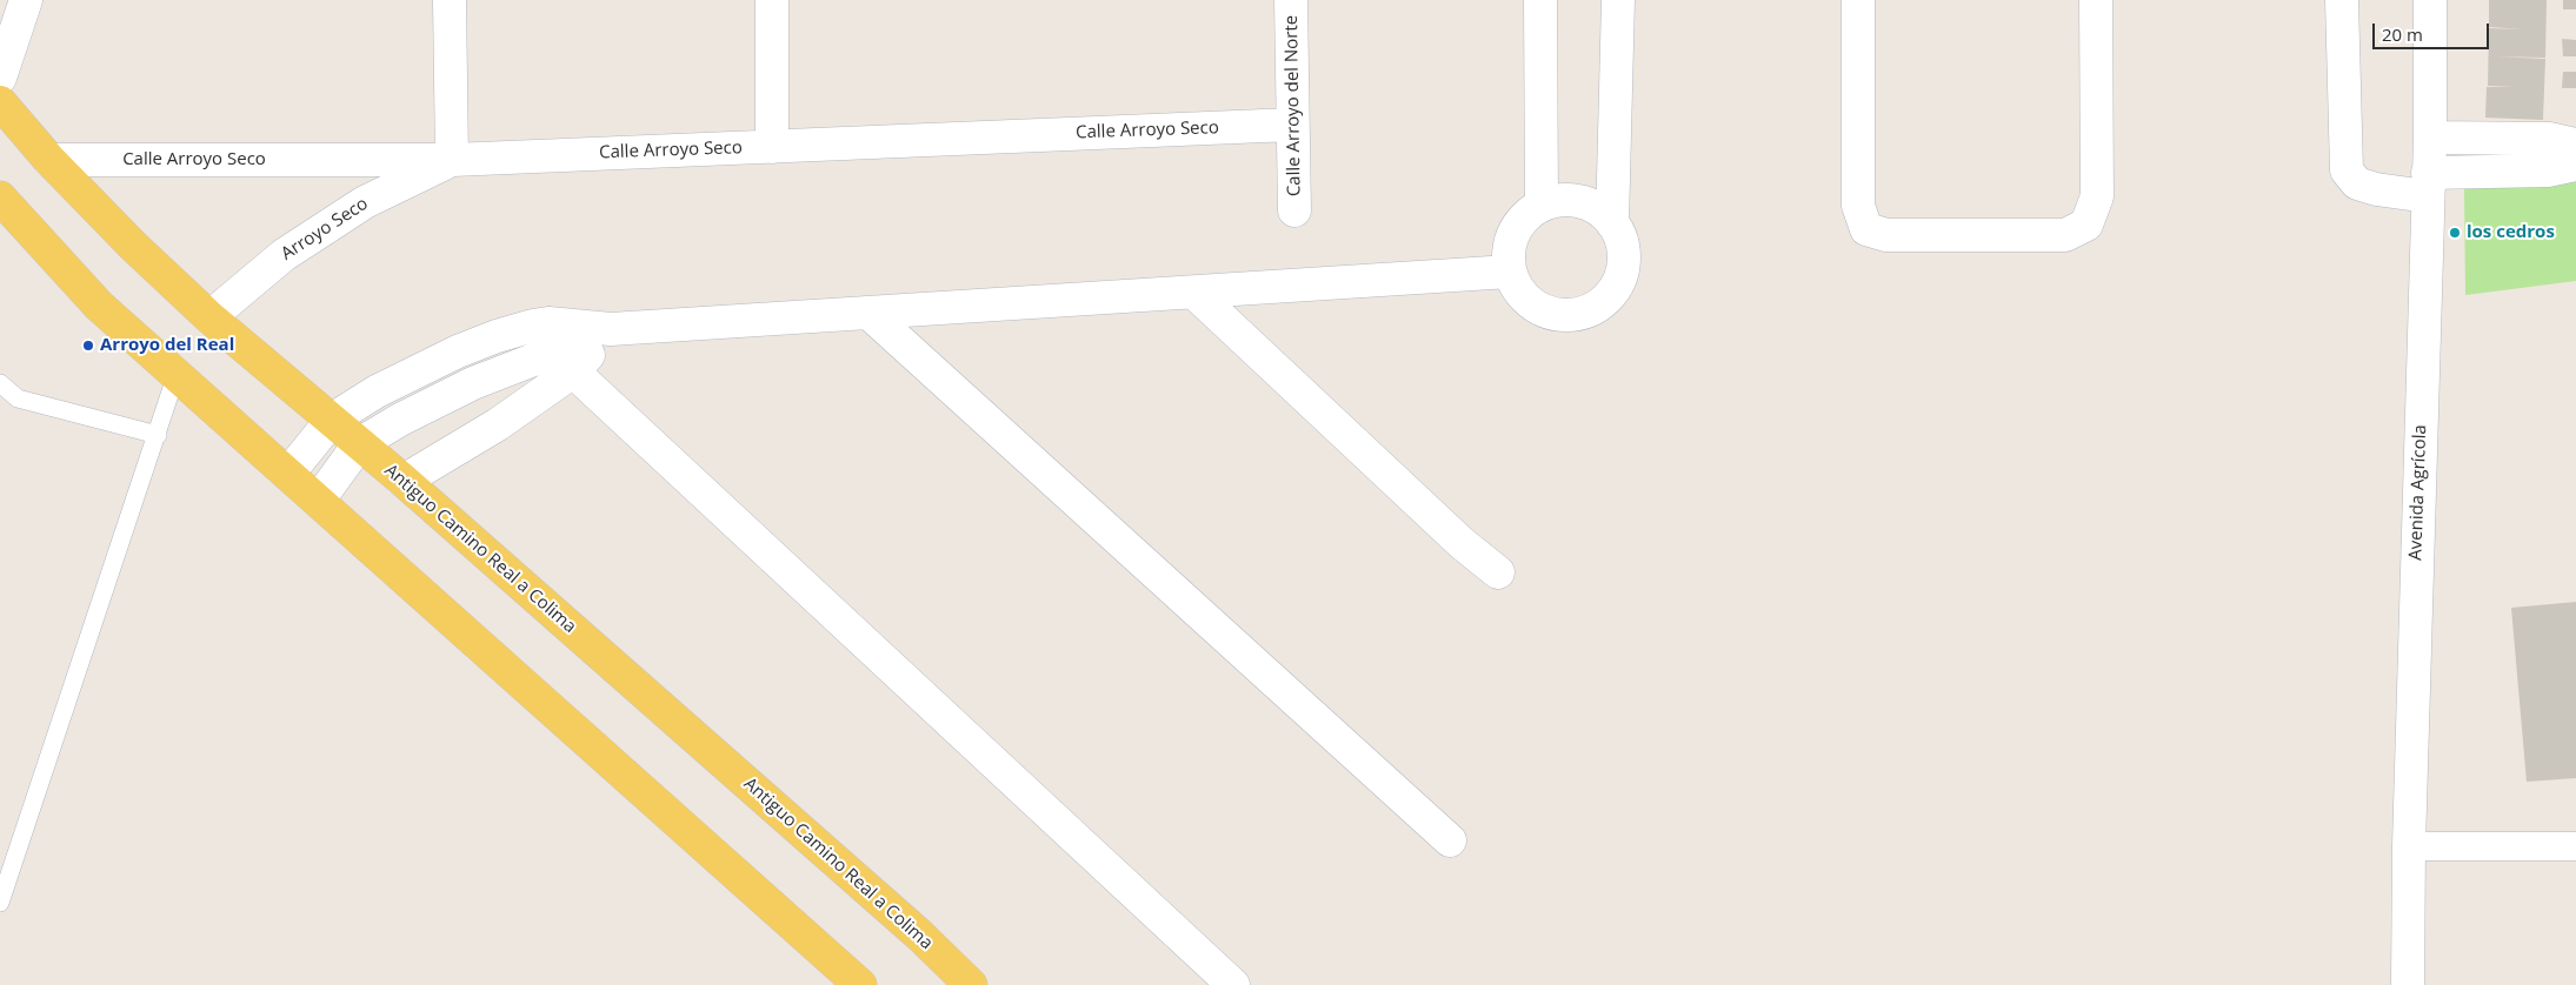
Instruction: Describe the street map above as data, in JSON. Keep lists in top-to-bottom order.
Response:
{
  "streets": {
    "main road": ["Antiguo Camino Real a Colima"],
    "street": [
      "Calle Arroyo del Norte",
      "Calle Arroyo Seco",
      "Arroyo Seco",
      "Avenida Agrícola"
    ]
  },
  "crossings": [
    ["Calle Arroyo del Norte", "Calle Arroyo Seco"],
    ["Calle Arroyo Seco", "Arroyo Seco"],
    ["Calle Arroyo Seco", "Antiguo Camino Real a Colima"],
    ["Arroyo Seco", "Antiguo Camino Real a Colima"]
  ],
  "places": ["los cedros", "Arroyo del Real"],
  "scale_bar": "20 m"
}
